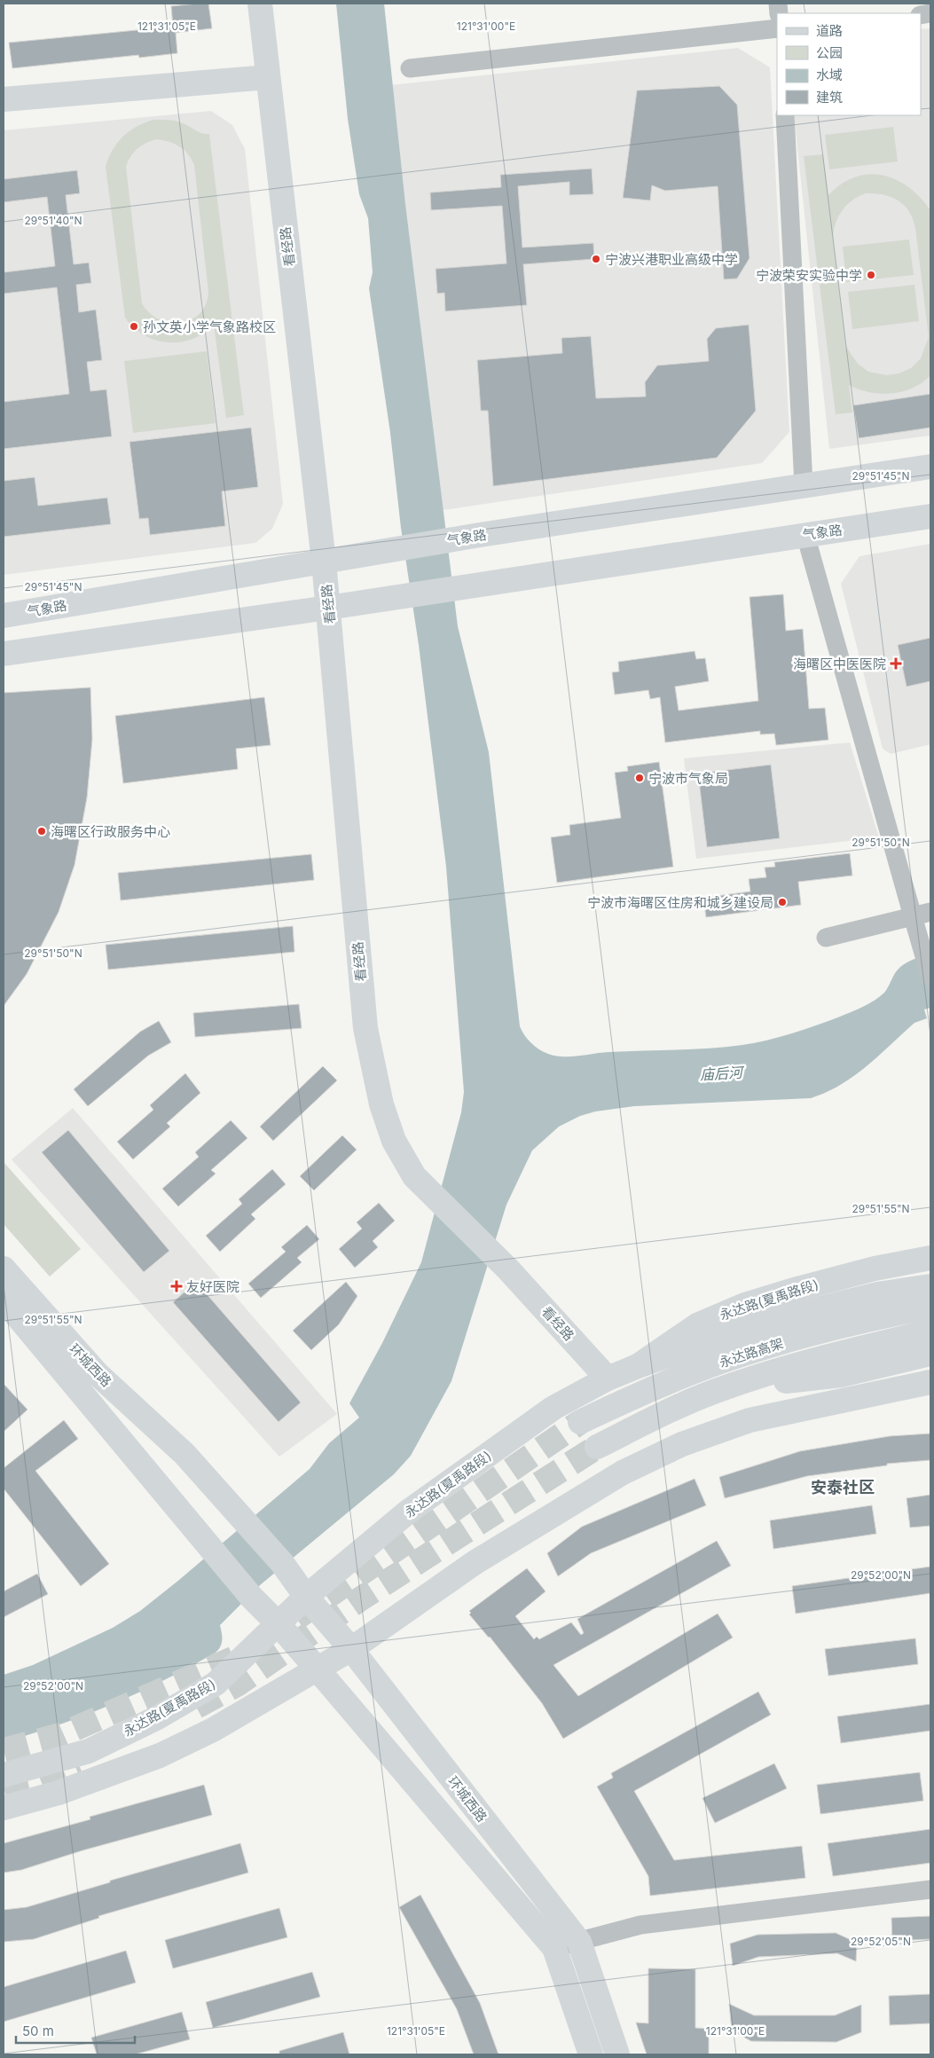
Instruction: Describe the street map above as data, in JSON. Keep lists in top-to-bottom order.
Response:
{
  "streets": {
    "main road": [
      "看经路",
      "气象路",
      "永达路(夏禹路段)",
      "永达路高架",
      "环城西路"
    ]
  },
  "crossings": [
    ["看经路", "气象路"],
    ["看经路", "永达路(夏禹路段)"],
    ["永达路(夏禹路段)", "环城西路"]
  ],
  "districts": ["安泰社区"],
  "water": ["庙后河"],
  "places": {
    "other": [
      "宁波兴港职业高级中学",
      "宁波荣安实验中学",
      "孙文英小学气象路校区",
      "宁波市气象局",
      "海曙区行政服务中心",
      "宁波市海曙区住房和城乡建设局"
    ],
    "health": ["海曙区中医医院", "友好医院"]
  },
  "legend": [
    "道路",
    "公园",
    "水域",
    "建筑"
  ],
  "scale_bar": "50 m",
  "coordinates": [
    "121°31'05\"E",
    "121°31'00\"E",
    "29°51'40\"N",
    "29°51'45\"N",
    "29°51'50\"N",
    "29°51'55\"N",
    "29°52'00\"N",
    "29°52'05\"N"
  ]
}
